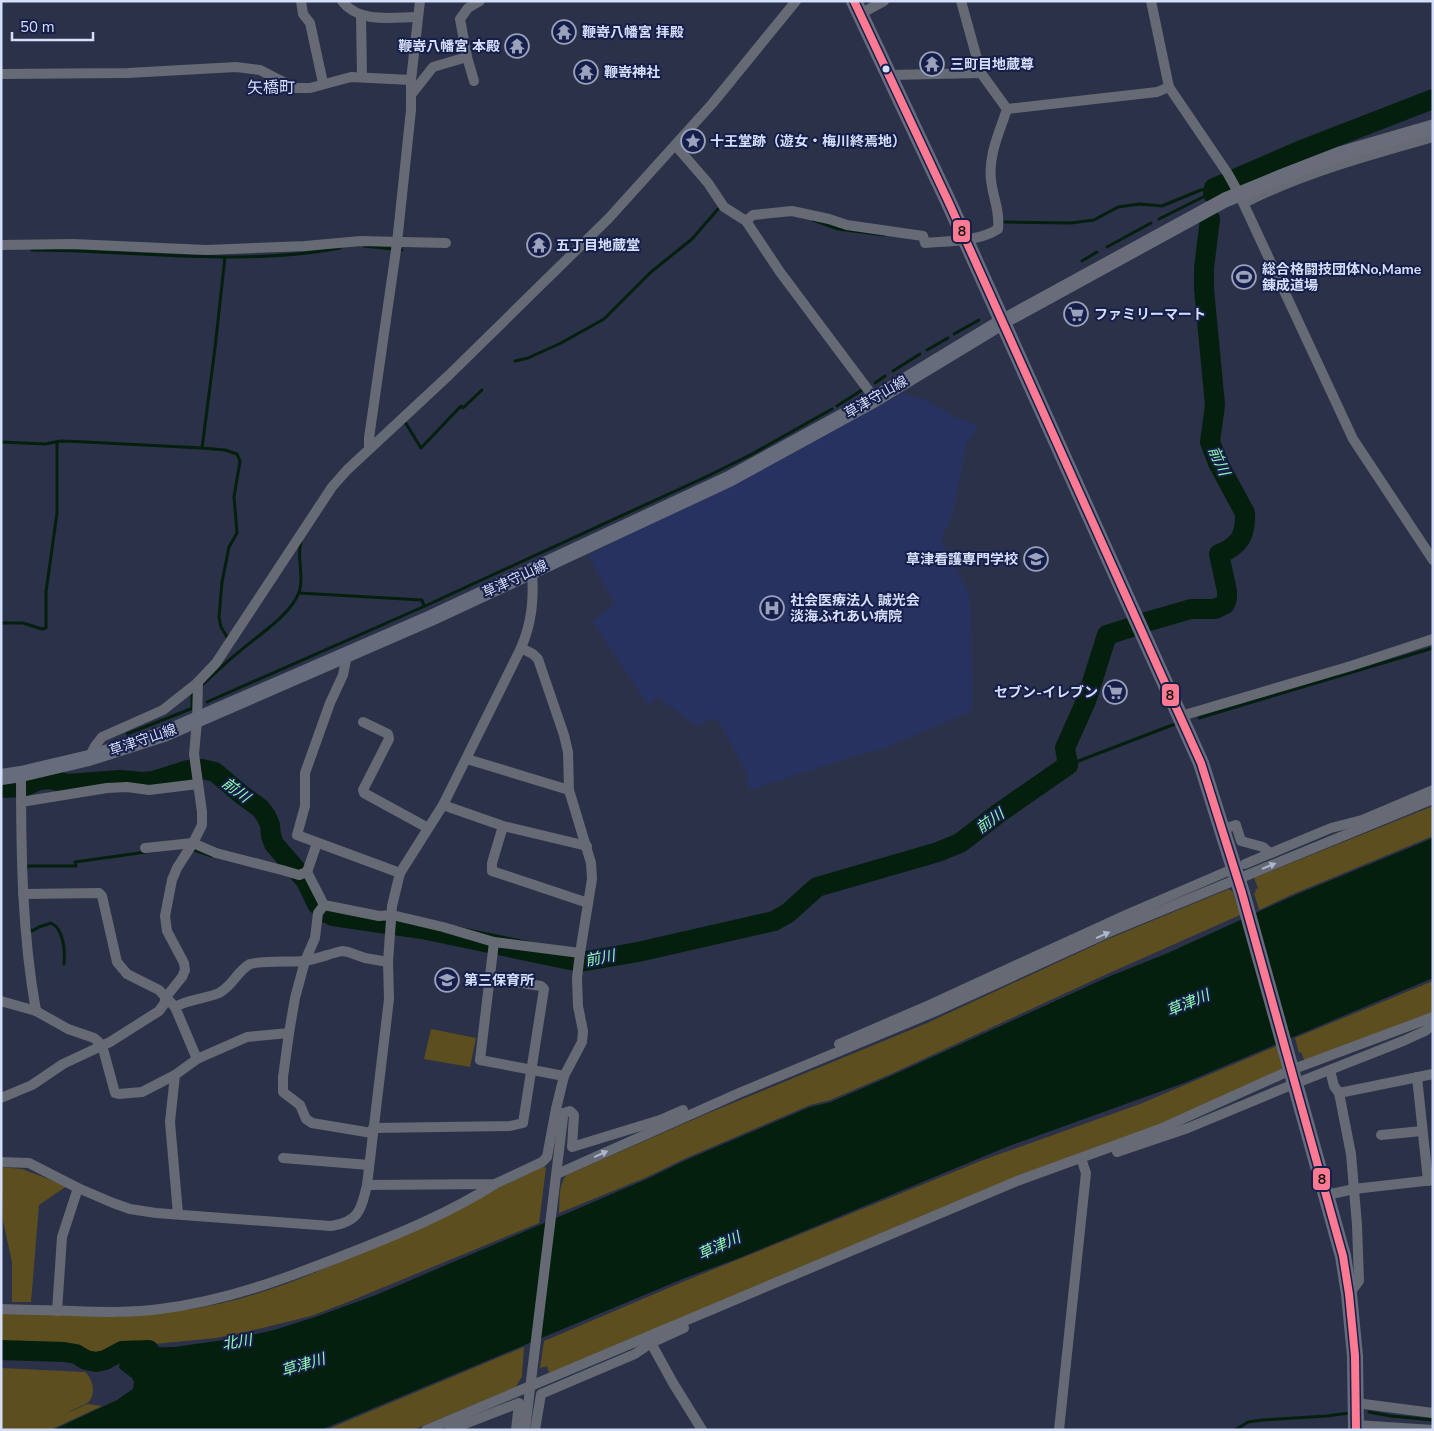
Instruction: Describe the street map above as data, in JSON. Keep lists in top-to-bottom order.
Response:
{
  "streets": {
    "main road": ["草津守山線"]
  },
  "districts": ["矢橋町"],
  "water": ["前川", "草津川", "北川"],
  "places": {
    "temple": [
      "鞭嵜八幡宮 拝殿",
      "鞭嵜八幡宮 本殿",
      "三町目地蔵尊",
      "鞭嵜神社",
      "五丁目地蔵堂"
    ],
    "place": ["十王堂跡（遊女・梅川終焉地）"],
    "sports": ["総合格闘技団体No,Mame 錬成道場"],
    "supermarket": ["ファミリーマート", "セブン-イレブン"],
    "school or university": ["草津看護専門学校", "第三保育所"],
    "hospital": ["社会医療法人 誠光会 淡海ふれあい病院"]
  },
  "lines": ["transit line 8"],
  "scale_bar": "50 m"
}
